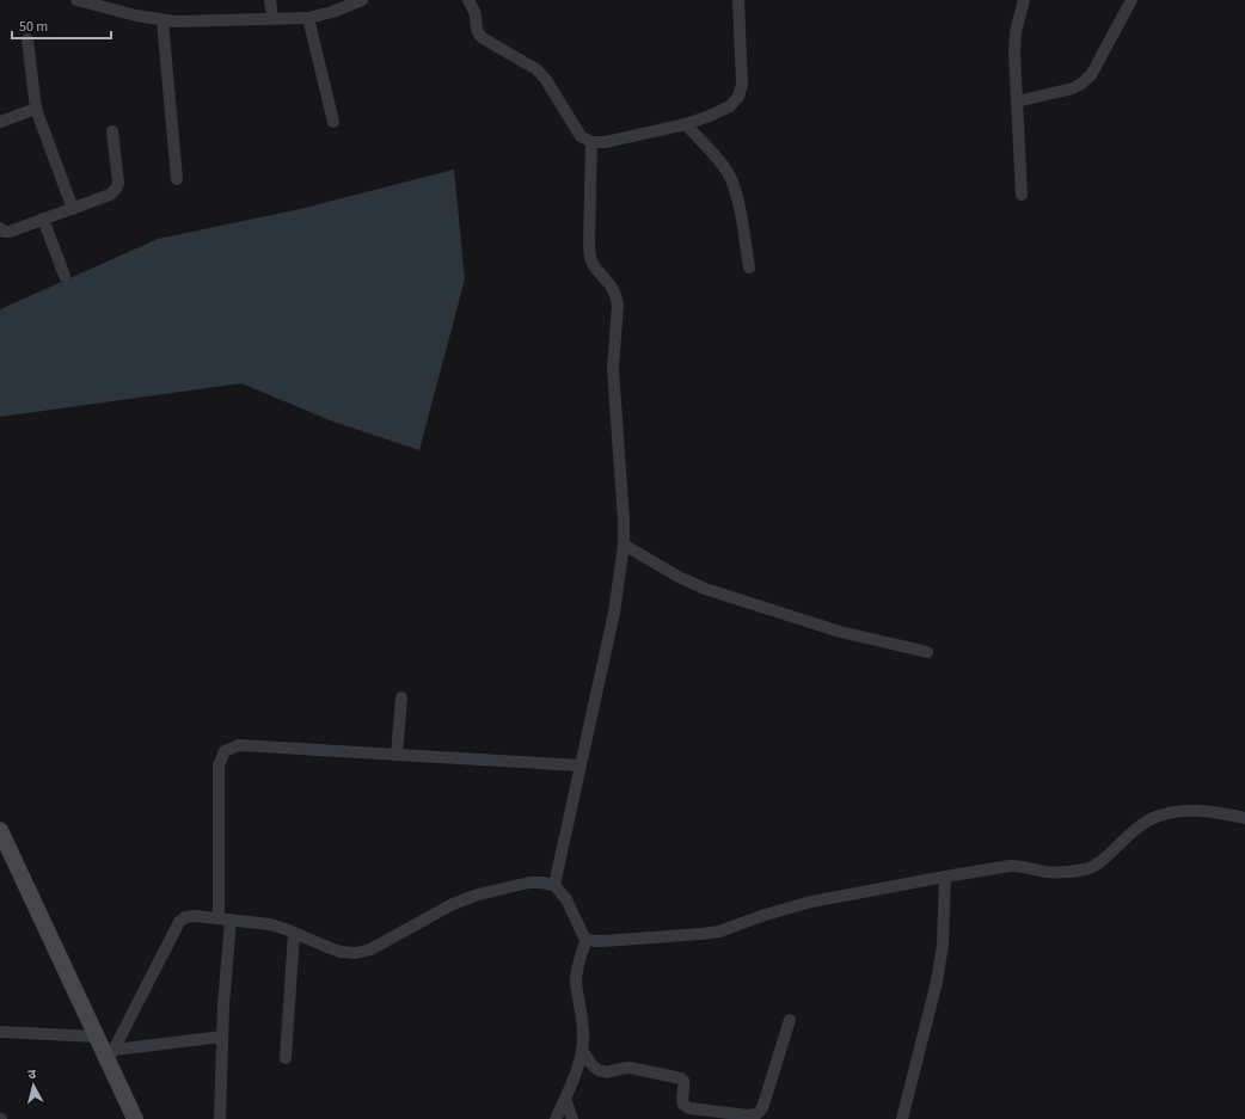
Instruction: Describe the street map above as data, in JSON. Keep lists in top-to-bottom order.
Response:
{
  "scale_bar": "50 m",
  "north": "top"
}
